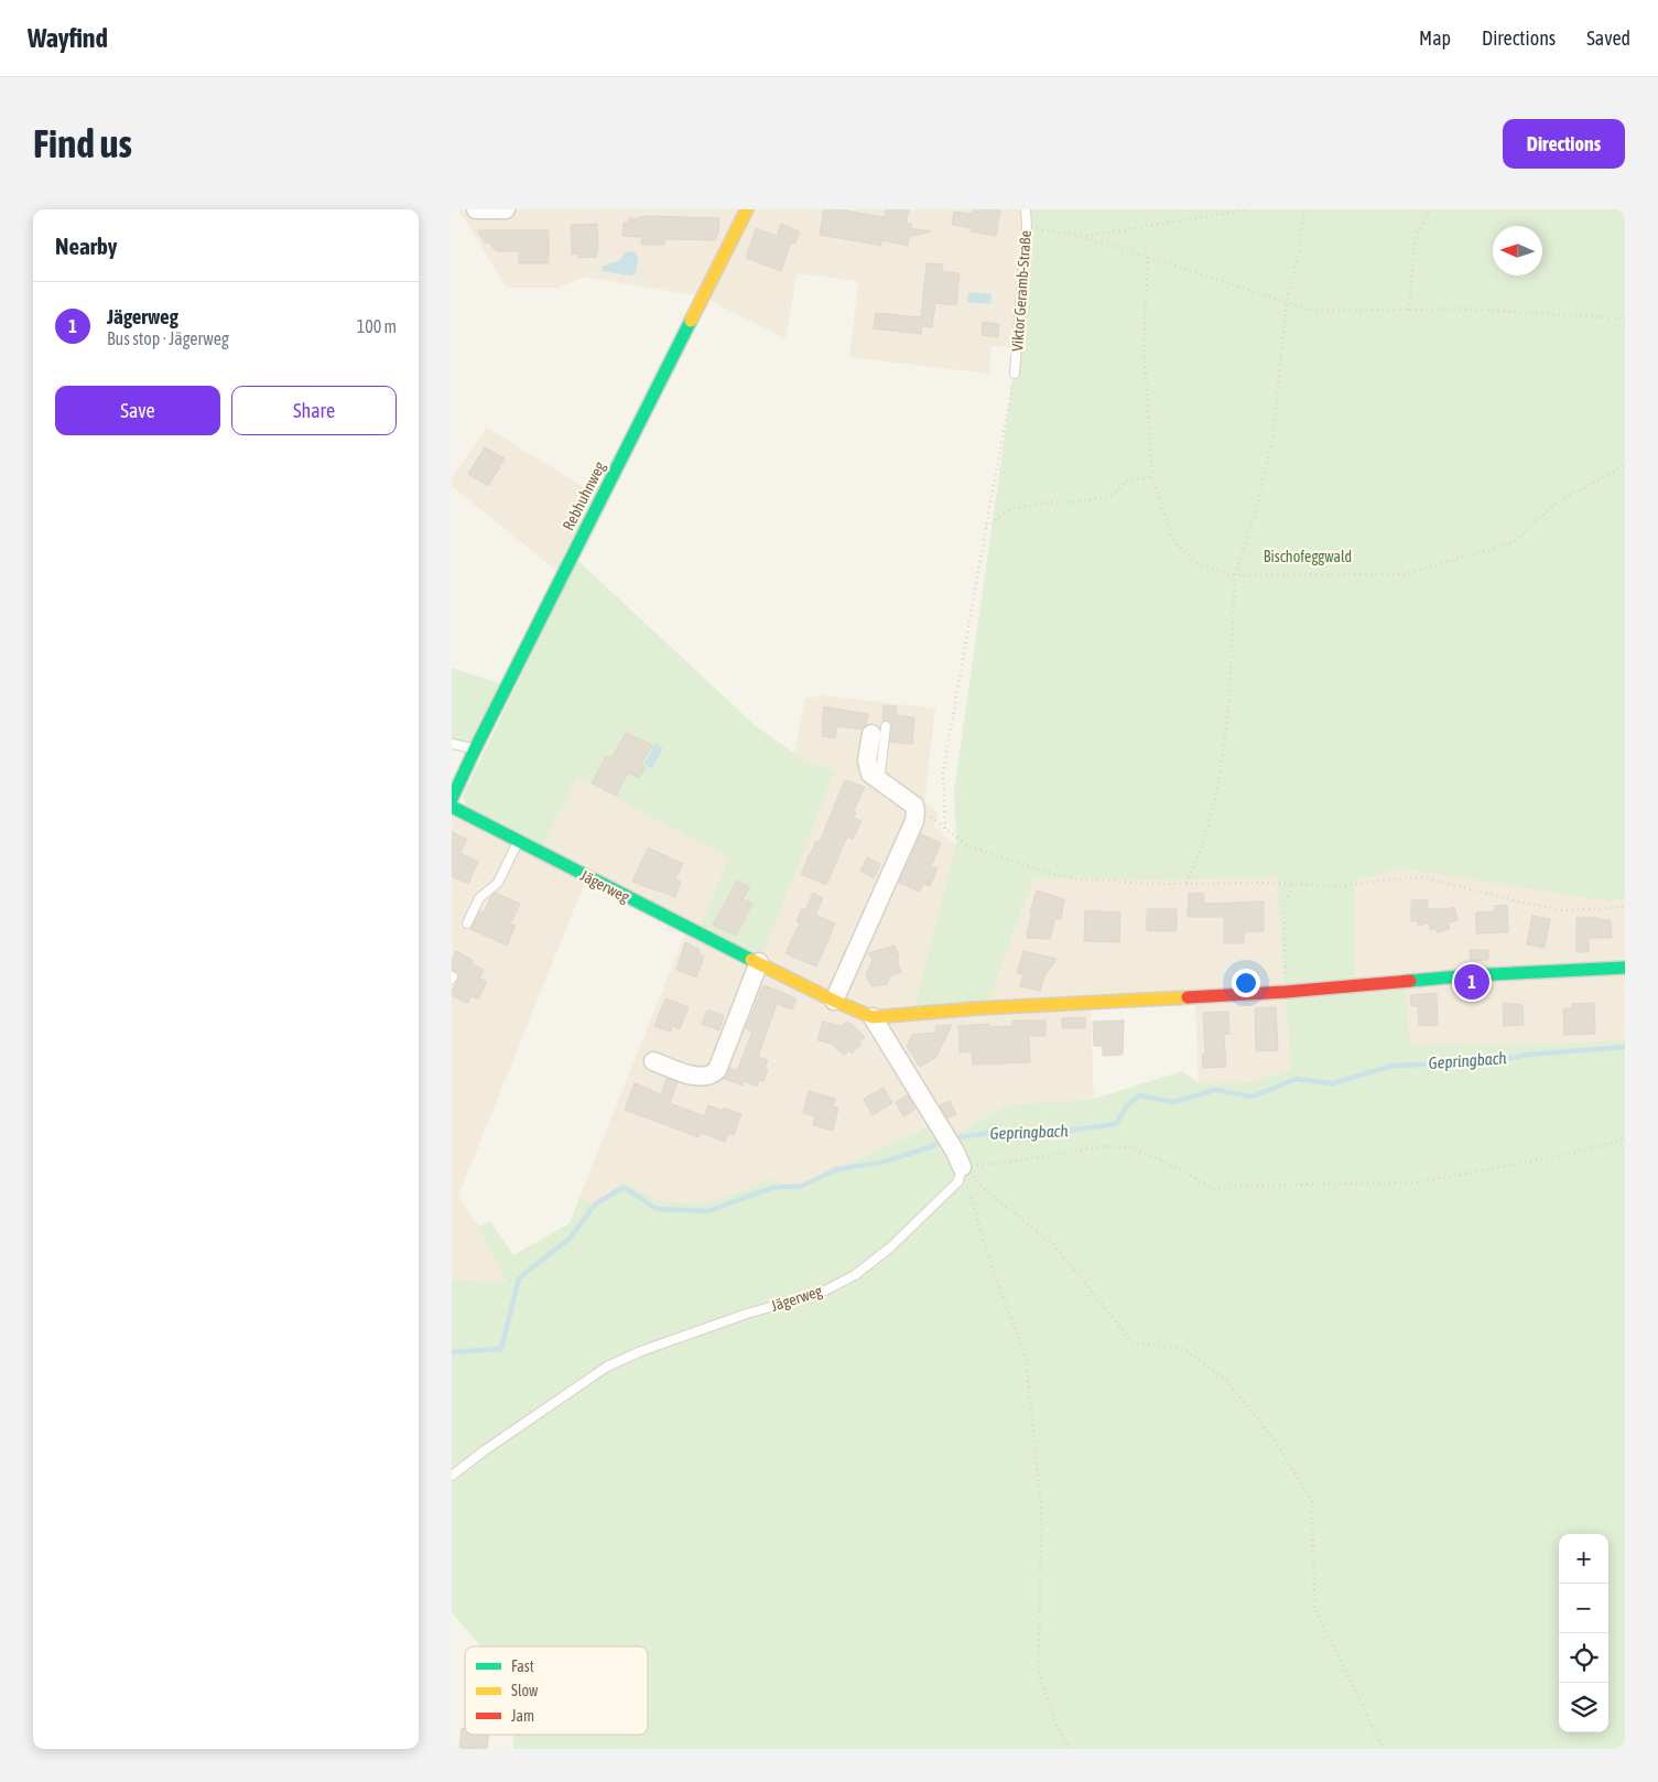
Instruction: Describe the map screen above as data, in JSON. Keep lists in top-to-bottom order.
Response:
{
  "streets": {
    "street": ["Rebhuhnweg", "Jägerweg"],
    "lane": ["Viktor Geramb-Straße"]
  },
  "water": ["Gepringbach"],
  "parks": ["Bischofeggwald"],
  "legend": ["Fast", "Slow", "Jam"],
  "north": "left",
  "page": {
    "header": "Wayfind",
    "nav": ["Map", "Directions", "Saved"],
    "buttons": [
      "Directions",
      ["Save", "Share"]
    ],
    "title": "Find us",
    "heading": "Nearby",
    "list": [
      {
        "mark": "1",
        "name": "Jägerweg",
        "note": "Bus stop · Jägerweg",
        "value": "100 m"
      }
    ],
    "pins": "1",
    "map_buttons": ["+", "−"]
  }
}
